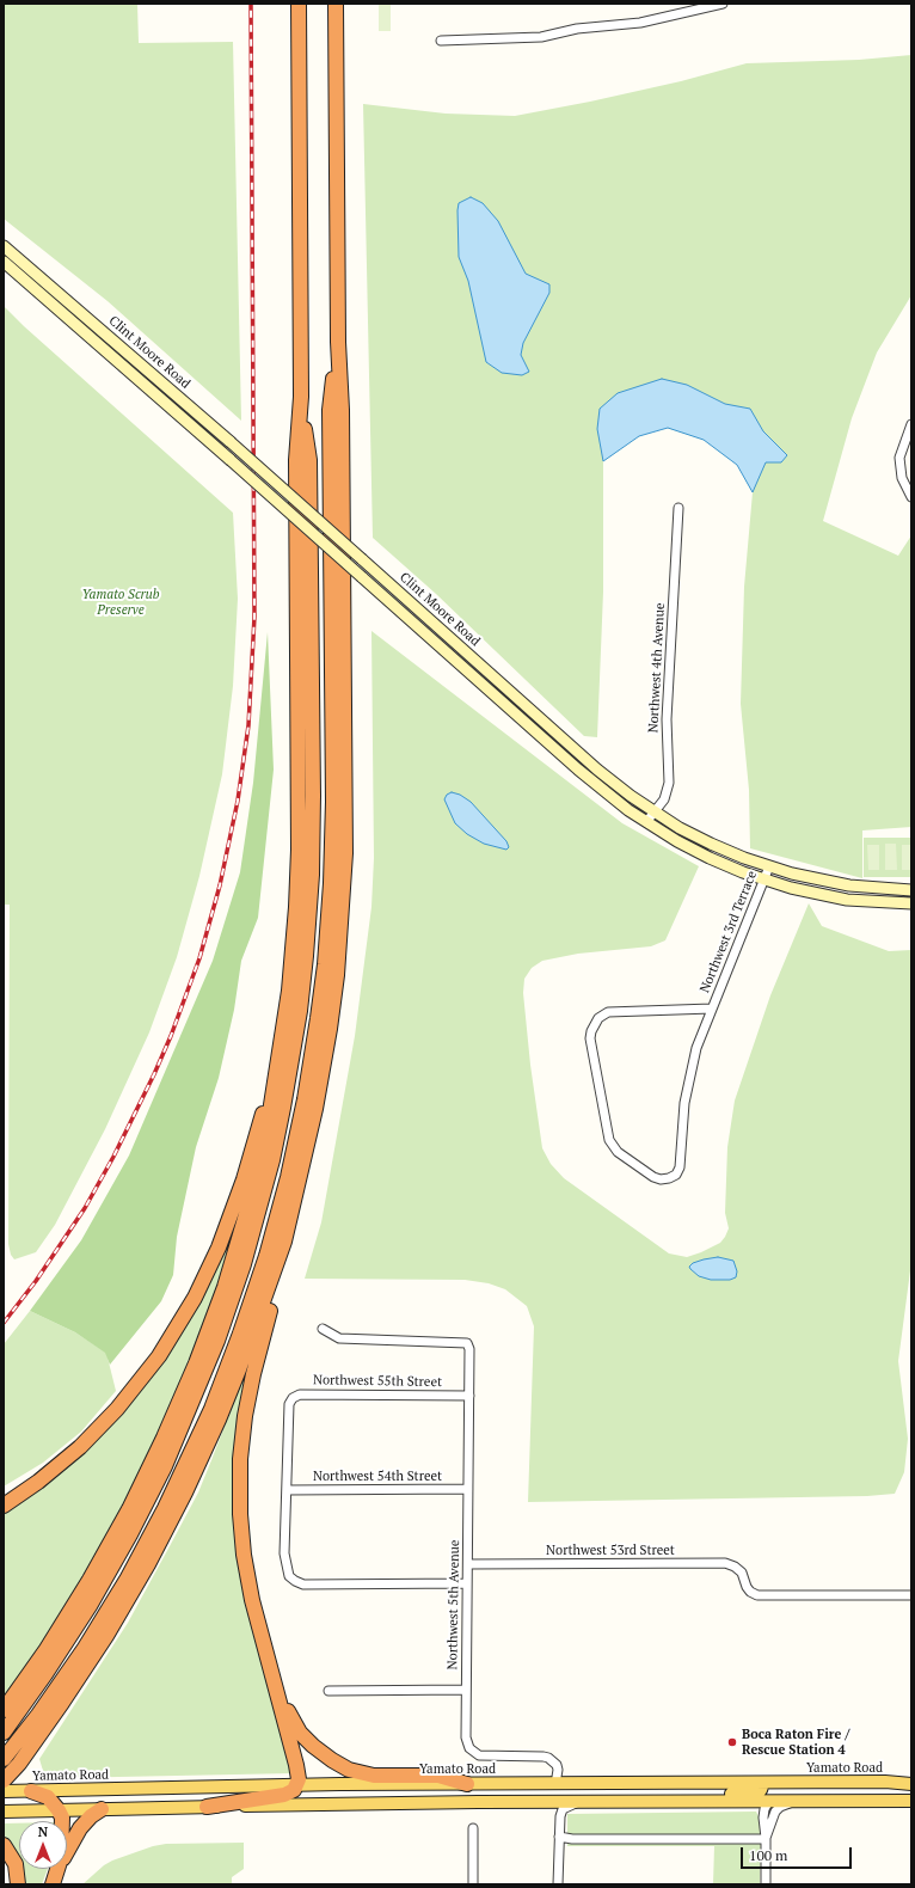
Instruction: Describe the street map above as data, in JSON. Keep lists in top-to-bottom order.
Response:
{
  "streets": {
    "main road": ["Yamato Road"],
    "street": [
      "Clint Moore Road",
      "Northwest 4th Avenue",
      "Northwest 3rd Terrace",
      "Northwest 55th Street",
      "Northwest 54th Street",
      "Northwest 53rd Street",
      "Northwest 5th Avenue"
    ]
  },
  "crossings": [
    ["Clint Moore Road", "Northwest 4th Avenue"],
    ["Clint Moore Road", "Northwest 3rd Terrace"],
    ["Northwest 55th Street", "Northwest 54th Street"],
    ["Northwest 55th Street", "Northwest 5th Avenue"],
    ["Northwest 54th Street", "Northwest 5th Avenue"],
    ["Northwest 53rd Street", "Northwest 5th Avenue"],
    ["Northwest 5th Avenue", "Yamato Road"]
  ],
  "parks": ["Yamato Scrub Preserve"],
  "places": ["Boca Raton Fire / Rescue Station 4"],
  "scale_bar": "100 m",
  "north": "top"
}
